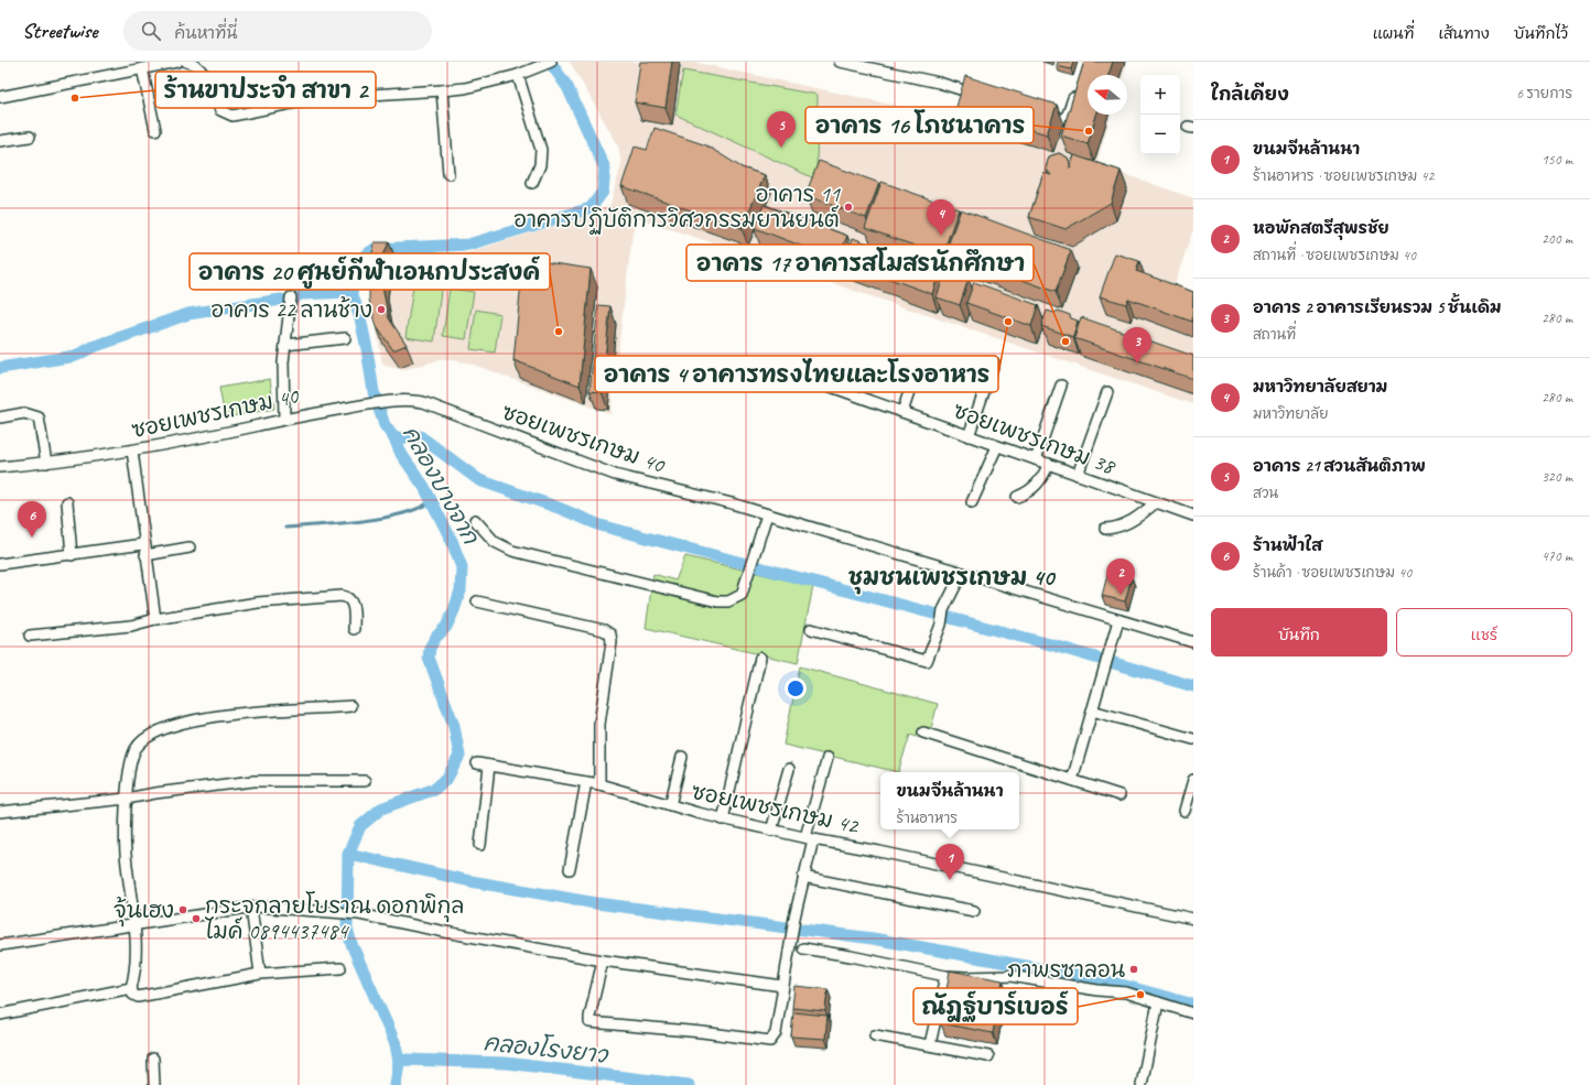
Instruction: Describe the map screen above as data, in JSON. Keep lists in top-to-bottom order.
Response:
{
  "streets": {
    "street": ["ซอยเพชรเกษม 40", "ซอยเพชรเกษม 38", "ซอยเพชรเกษม 42"]
  },
  "districts": ["ชุมชนเพชรเกษม 40"],
  "water": ["คลองบางจาก", "คลองโรงยาว"],
  "places": [
    "ร้านขาประจำ สาขา 2",
    "อาคาร 16 โภชนาคาร",
    "อาคาร 11 อาคารปฏิบัติการวิศวกรรมยานยนต์",
    "อาคาร 22 ลานช้าง",
    "อาคาร 4 อาคารทรงไทยและโรงอาหาร",
    "อาคาร 20 ศูนย์กีฬาเอนกประสงค์",
    "อาคาร 17 อาคารสโมสรนักศึกษา",
    "จุ้นเฮง",
    "กระจกลายโบราณ ดอกพิกุล ไมค์ 0894437484",
    "ภาพรซาลอน",
    "ณัฎฐ์บาร์เบอร์"
  ],
  "north": "left",
  "page": {
    "header": "Streetwise",
    "search": "ค้นหาที่นี่",
    "nav": ["แผนที่", "เส้นทาง", "บันทึกไว้"],
    "heading": ["ใกล้เคียง", "6 รายการ"],
    "map_buttons": ["+", "−"],
    "pins": [
      "5",
      "4",
      "3",
      "6",
      "2",
      "1"
    ],
    "list": [
      {
        "mark": "1",
        "name": "ขนมจีนล้านนา",
        "note": "ร้านอาหาร · ซอยเพชรเกษม 42",
        "value": "150 m"
      },
      {
        "mark": "2",
        "name": "หอพักสตรีสุพรชัย",
        "note": "สถานที่ · ซอยเพชรเกษม 40",
        "value": "200 m"
      },
      {
        "mark": "3",
        "name": "อาคาร 2 อาคารเรียนรวม 5 ชั้นเดิม",
        "note": "สถานที่",
        "value": "280 m"
      },
      {
        "mark": "4",
        "name": "มหาวิทยาลัยสยาม",
        "note": "มหาวิทยาลัย",
        "value": "280 m"
      },
      {
        "mark": "5",
        "name": "อาคาร 21 สวนสันติภาพ",
        "note": "สวน",
        "value": "320 m"
      },
      {
        "mark": "6",
        "name": "ร้านฟ้าใส",
        "note": "ร้านค้า · ซอยเพชรเกษม 40",
        "value": "470 m"
      }
    ],
    "buttons": ["บันทึก", "แชร์"],
    "popup": ["ขนมจีนล้านนา", "ร้านอาหาร"]
  }
}
